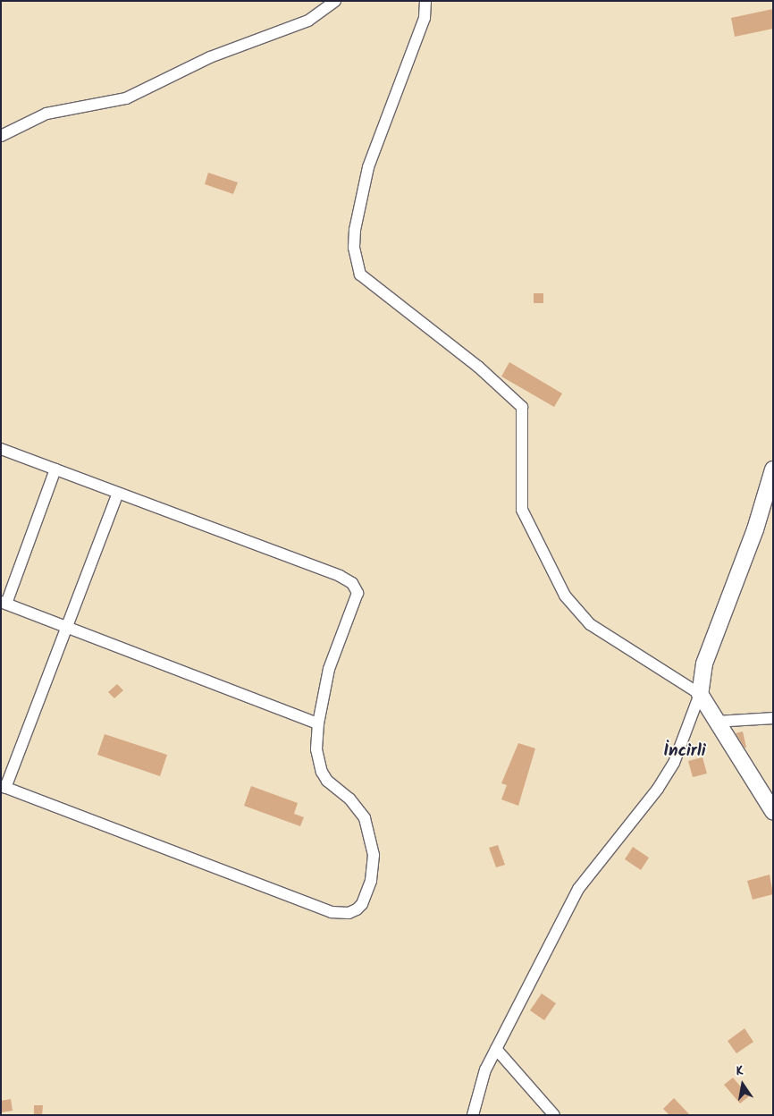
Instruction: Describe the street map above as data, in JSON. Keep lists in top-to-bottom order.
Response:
{
  "districts": ["İncirli"],
  "north": "top"
}
